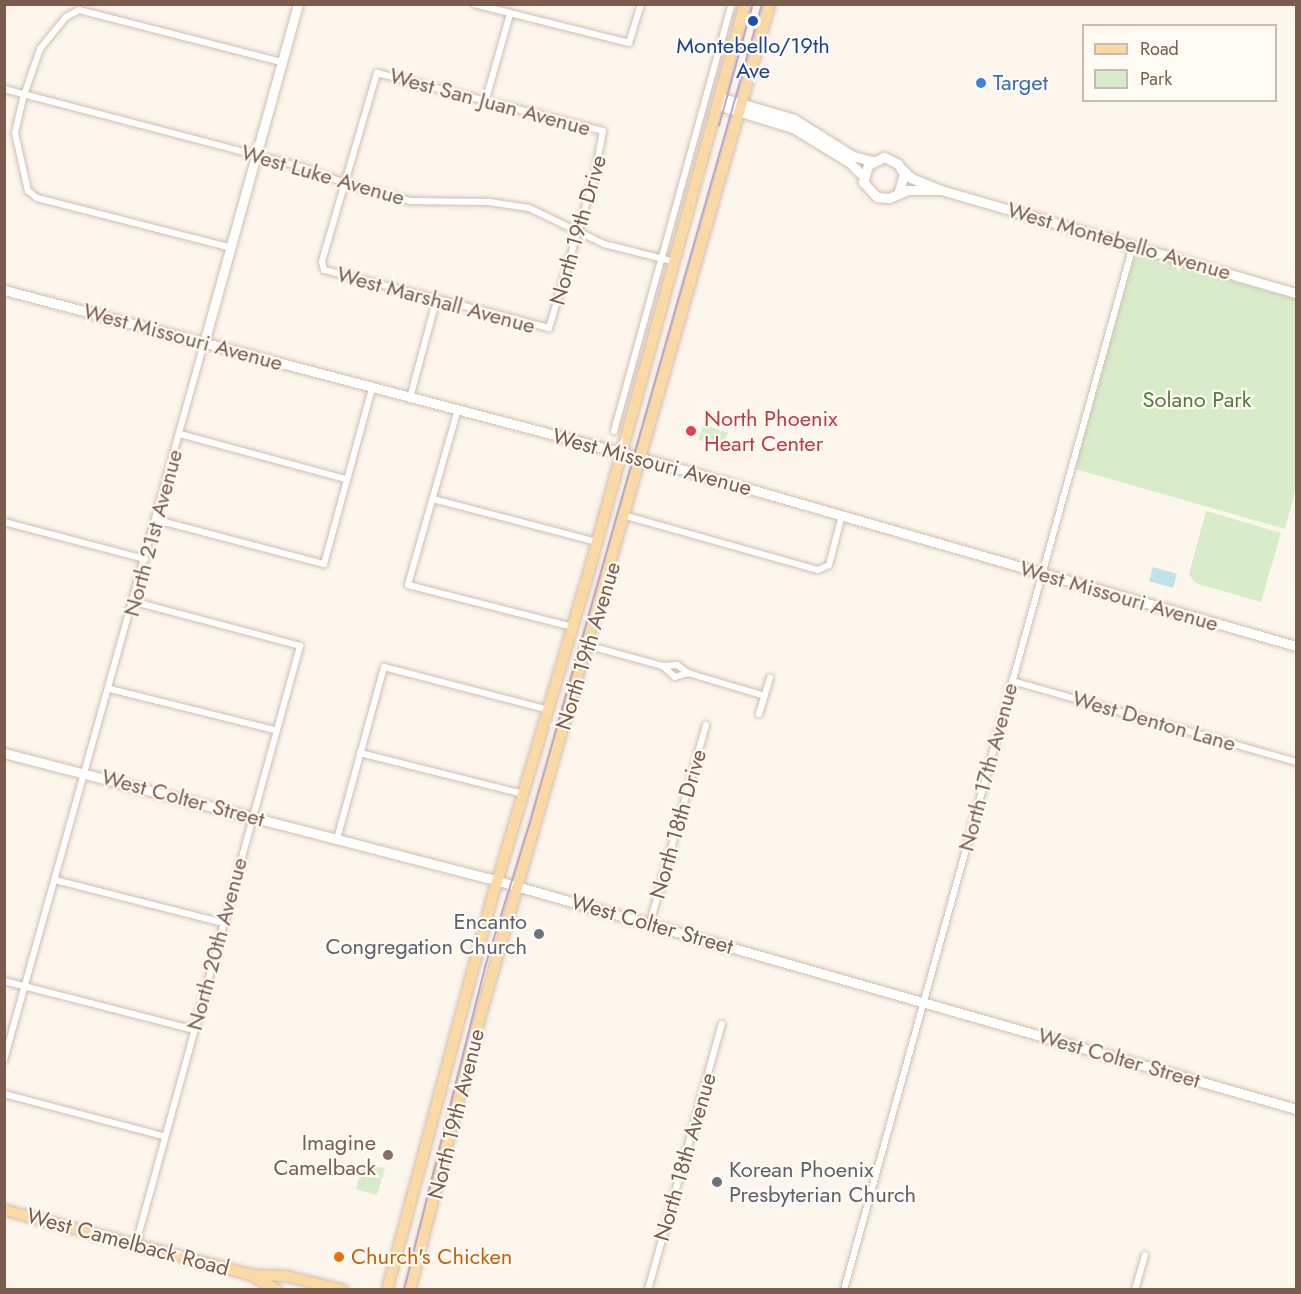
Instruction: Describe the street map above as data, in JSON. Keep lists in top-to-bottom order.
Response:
{
  "streets": {
    "main road": ["North 19th Avenue", "West Camelback Road"],
    "street": [
      "West San Juan Avenue",
      "West Luke Avenue",
      "North 19th Drive",
      "West Montebello Avenue",
      "West Marshall Avenue",
      "West Missouri Avenue",
      "North 21st Avenue",
      "West Denton Lane",
      "North 17th Avenue",
      "West Colter Street",
      "North 18th Drive",
      "North 20th Avenue",
      "North 18th Avenue"
    ]
  },
  "crossings": [
    ["West San Juan Avenue", "West Luke Avenue"],
    ["West San Juan Avenue", "North 19th Drive"],
    ["West San Juan Avenue", "West Marshall Avenue"],
    ["West Luke Avenue", "North 19th Drive"],
    ["West Luke Avenue", "West Marshall Avenue"],
    ["West Luke Avenue", "North 21st Avenue"],
    ["West Luke Avenue", "North 19th Avenue"],
    ["North 19th Drive", "West Marshall Avenue"],
    ["West Montebello Avenue", "North 17th Avenue"],
    ["West Missouri Avenue", "North 21st Avenue"],
    ["West Missouri Avenue", "North 19th Avenue"],
    ["West Missouri Avenue", "North 17th Avenue"],
    ["North 21st Avenue", "West Colter Street"],
    ["North 21st Avenue", "North 20th Avenue"],
    ["North 19th Avenue", "West Colter Street"],
    ["West Denton Lane", "North 17th Avenue"],
    ["North 17th Avenue", "West Colter Street"],
    ["West Colter Street", "North 18th Drive"],
    ["West Colter Street", "North 20th Avenue"],
    ["North 20th Avenue", "West Camelback Road"]
  ],
  "parks": ["Solano Park"],
  "places": [
    "Montebello/19th Ave",
    "Target",
    "North Phoenix Heart Center",
    "Encanto Congregation Church",
    "Imagine Camelback",
    "Korean Phoenix Presbyterian Church",
    "Church's Chicken"
  ],
  "legend": ["Road", "Park"]
}
